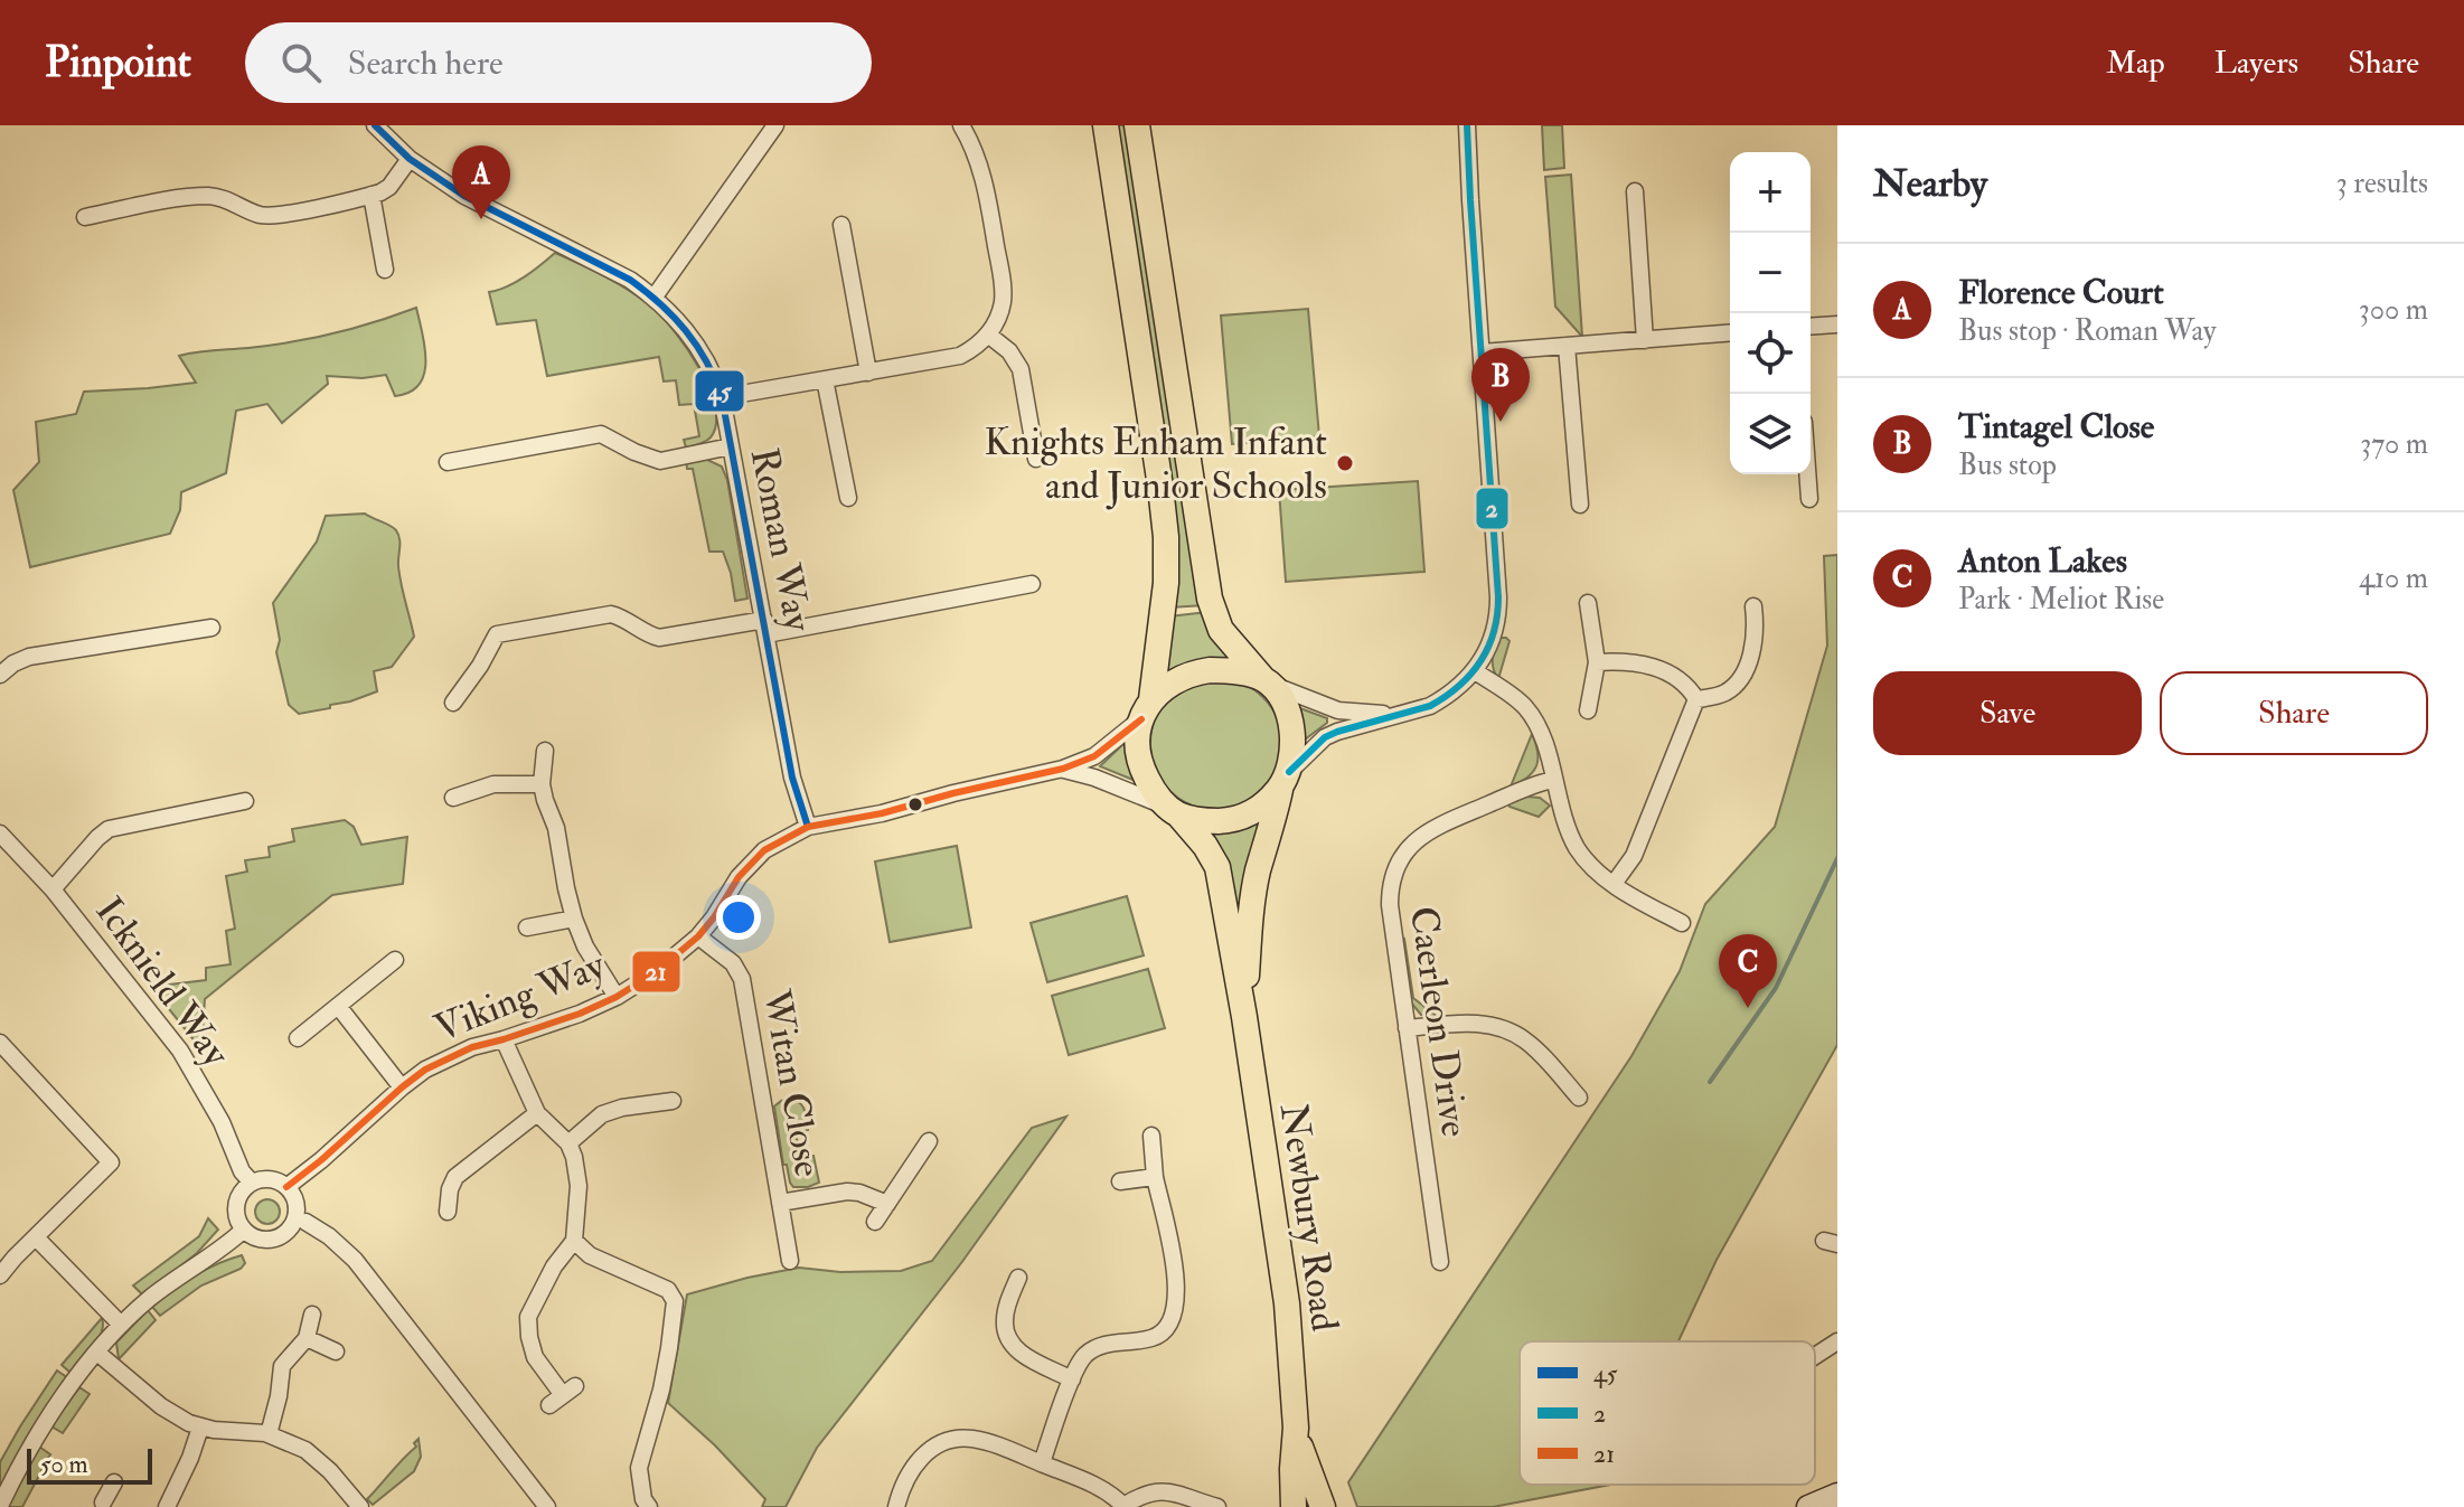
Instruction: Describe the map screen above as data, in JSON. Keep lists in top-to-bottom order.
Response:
{
  "streets": {
    "main road": ["Newbury Road"],
    "street": [
      "Roman Way",
      "Icknield Way",
      "Viking Way",
      "Caerleon Drive",
      "Witan Close"
    ]
  },
  "crossings": [
    ["Roman Way", "Viking Way"],
    ["Icknield Way", "Viking Way"],
    ["Viking Way", "Witan Close"]
  ],
  "places": ["Knights Enham Infant and Junior Schools"],
  "lines": ["transit line 45", "transit line 2", "transit line 21"],
  "legend": ["45", "2", "21"],
  "scale_bar": "50 m",
  "page": {
    "header": "Pinpoint",
    "search": "Search here",
    "nav": ["Map", "Layers", "Share"],
    "heading": ["Nearby", "3 results"],
    "pins": ["A", "B", "C"],
    "map_buttons": ["+", "−"],
    "list": [
      {
        "mark": "A",
        "name": "Florence Court",
        "note": "Bus stop · Roman Way",
        "value": "300 m"
      },
      {
        "mark": "B",
        "name": "Tintagel Close",
        "note": "Bus stop",
        "value": "370 m"
      },
      {
        "mark": "C",
        "name": "Anton Lakes",
        "note": "Park · Meliot Rise",
        "value": "410 m"
      }
    ],
    "buttons": ["Save", "Share"],
    "scale": "50 m"
  }
}
